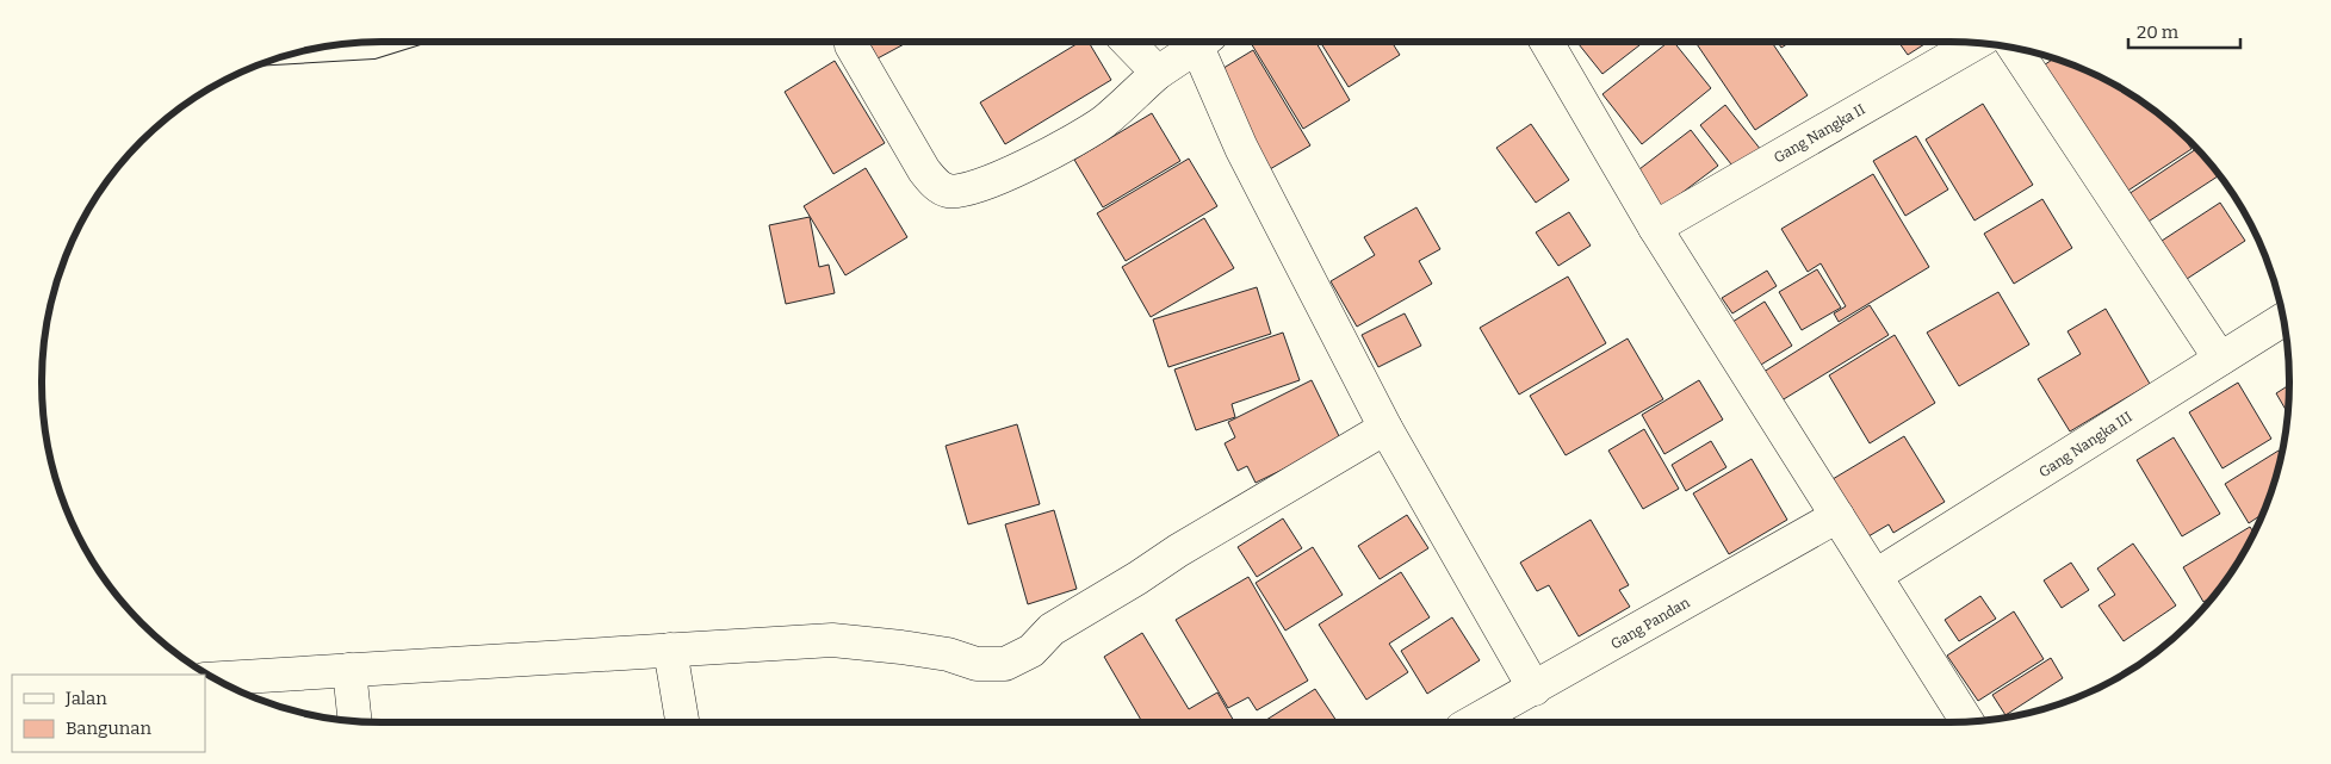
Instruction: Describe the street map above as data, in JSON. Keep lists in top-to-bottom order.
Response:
{
  "streets": {
    "street": ["Gang Nangka II", "Gang Nangka III", "Gang Pandan"]
  },
  "legend": ["Jalan", "Bangunan"],
  "scale_bar": "20 m"
}
